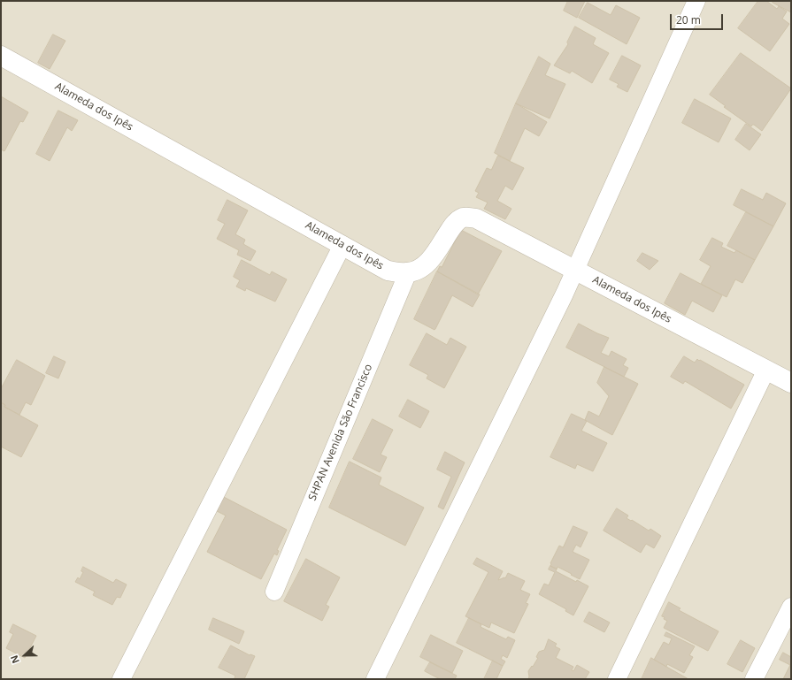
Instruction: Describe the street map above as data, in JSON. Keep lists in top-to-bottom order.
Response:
{
  "streets": {
    "street": ["Alameda dos Ipês", "SHPAN Avenida São Francisco"]
  },
  "crossings": [
    ["Alameda dos Ipês", "SHPAN Avenida São Francisco"]
  ],
  "scale_bar": "20 m",
  "north": "left"
}
